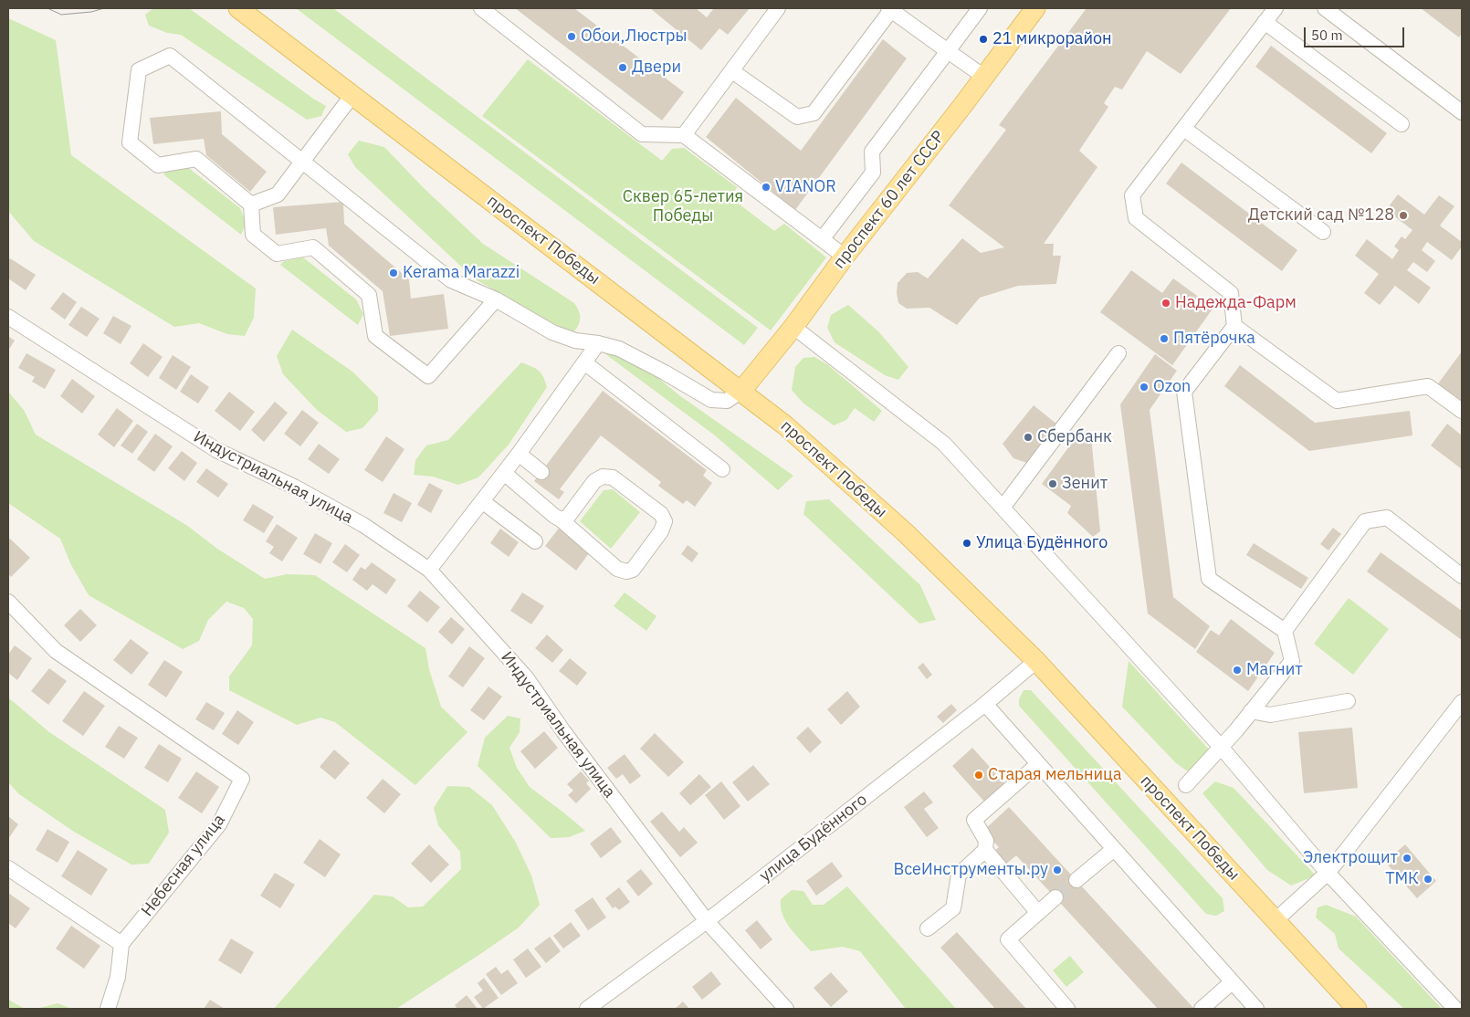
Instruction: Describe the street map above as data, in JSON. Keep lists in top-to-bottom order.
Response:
{
  "streets": {
    "main road": ["проспект 60 лет СССР", "проспект Победы"],
    "street": ["Индустриальная улица", "улица Будённого", "Небесная улица"]
  },
  "crossings": [
    ["проспект 60 лет СССР", "проспект Победы"],
    ["проспект Победы", "улица Будённого"],
    ["Индустриальная улица", "улица Будённого"]
  ],
  "parks": ["Сквер 65-летия Победы"],
  "places": [
    "Обои,Люстры",
    "21 микрорайон",
    "Двери",
    "VIANOR",
    "Детский сад №128",
    "Kerama Marazzi",
    "Надежда-Фарм",
    "Пятёрочка",
    "Ozon",
    "Сбербанк",
    "Зенит",
    "Улица Будённого",
    "Магнит",
    "Старая мельница",
    "Электрощит",
    "ВсеИнструменты.ру",
    "ТМК"
  ],
  "scale_bar": "50 m"
}
